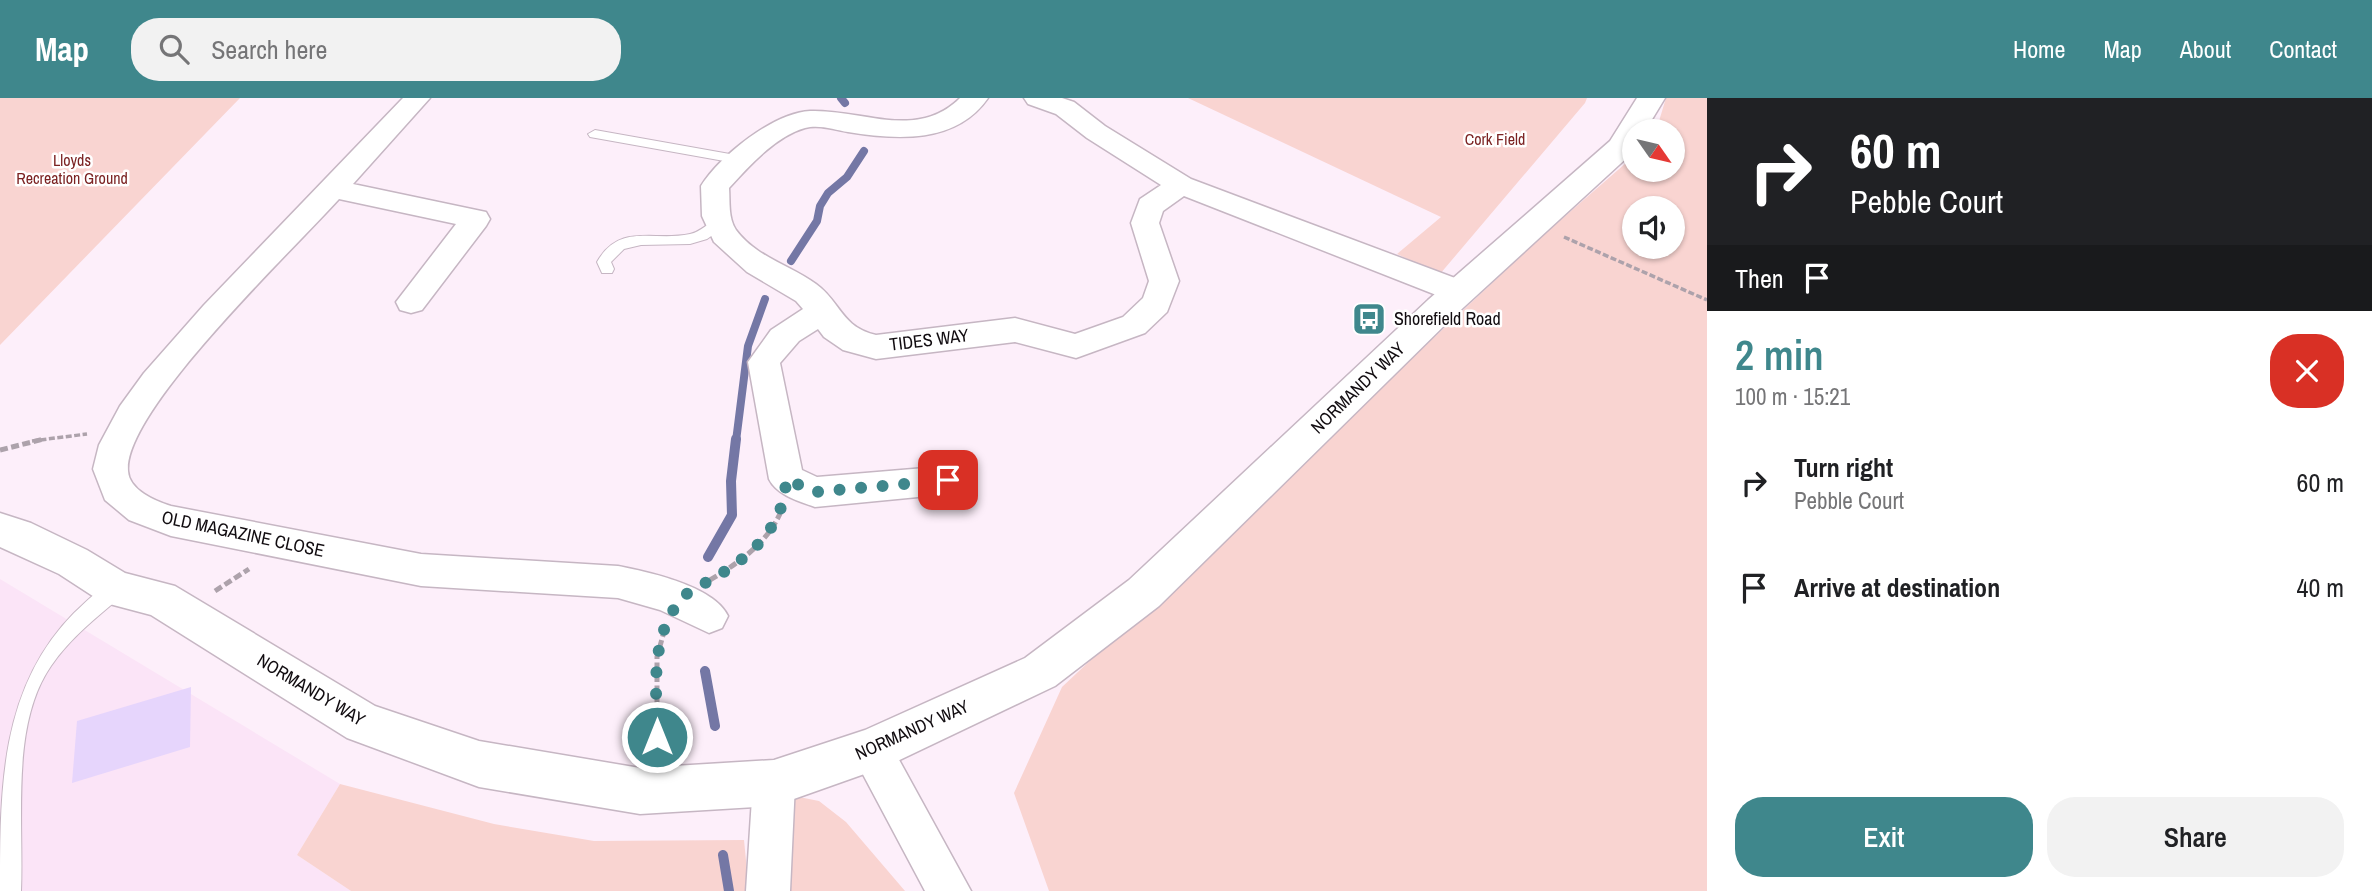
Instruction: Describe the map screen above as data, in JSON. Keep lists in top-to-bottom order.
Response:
{
  "streets": {
    "street": ["TIDES WAY", "NORMANDY WAY", "OLD MAGAZINE CLOSE"]
  },
  "parks": ["Cork Field", "Lloyds Recreation Ground"],
  "places": {
    "bus stop": ["Shorefield Road"]
  },
  "north": "bottom right",
  "page": {
    "header": "Map",
    "search": "Search here",
    "nav": [
      "Home",
      "Map",
      "About",
      "Contact"
    ],
    "turn": ["60 m", "Pebble Court"],
    "then": "Then",
    "heading": ["2 min", "100 m · 15:21"],
    "list": [
      {
        "name": "Turn right",
        "note": "Pebble Court",
        "value": "60 m"
      },
      {
        "name": "Arrive at destination",
        "value": "40 m"
      }
    ],
    "buttons": ["Exit", "Share"]
  }
}
